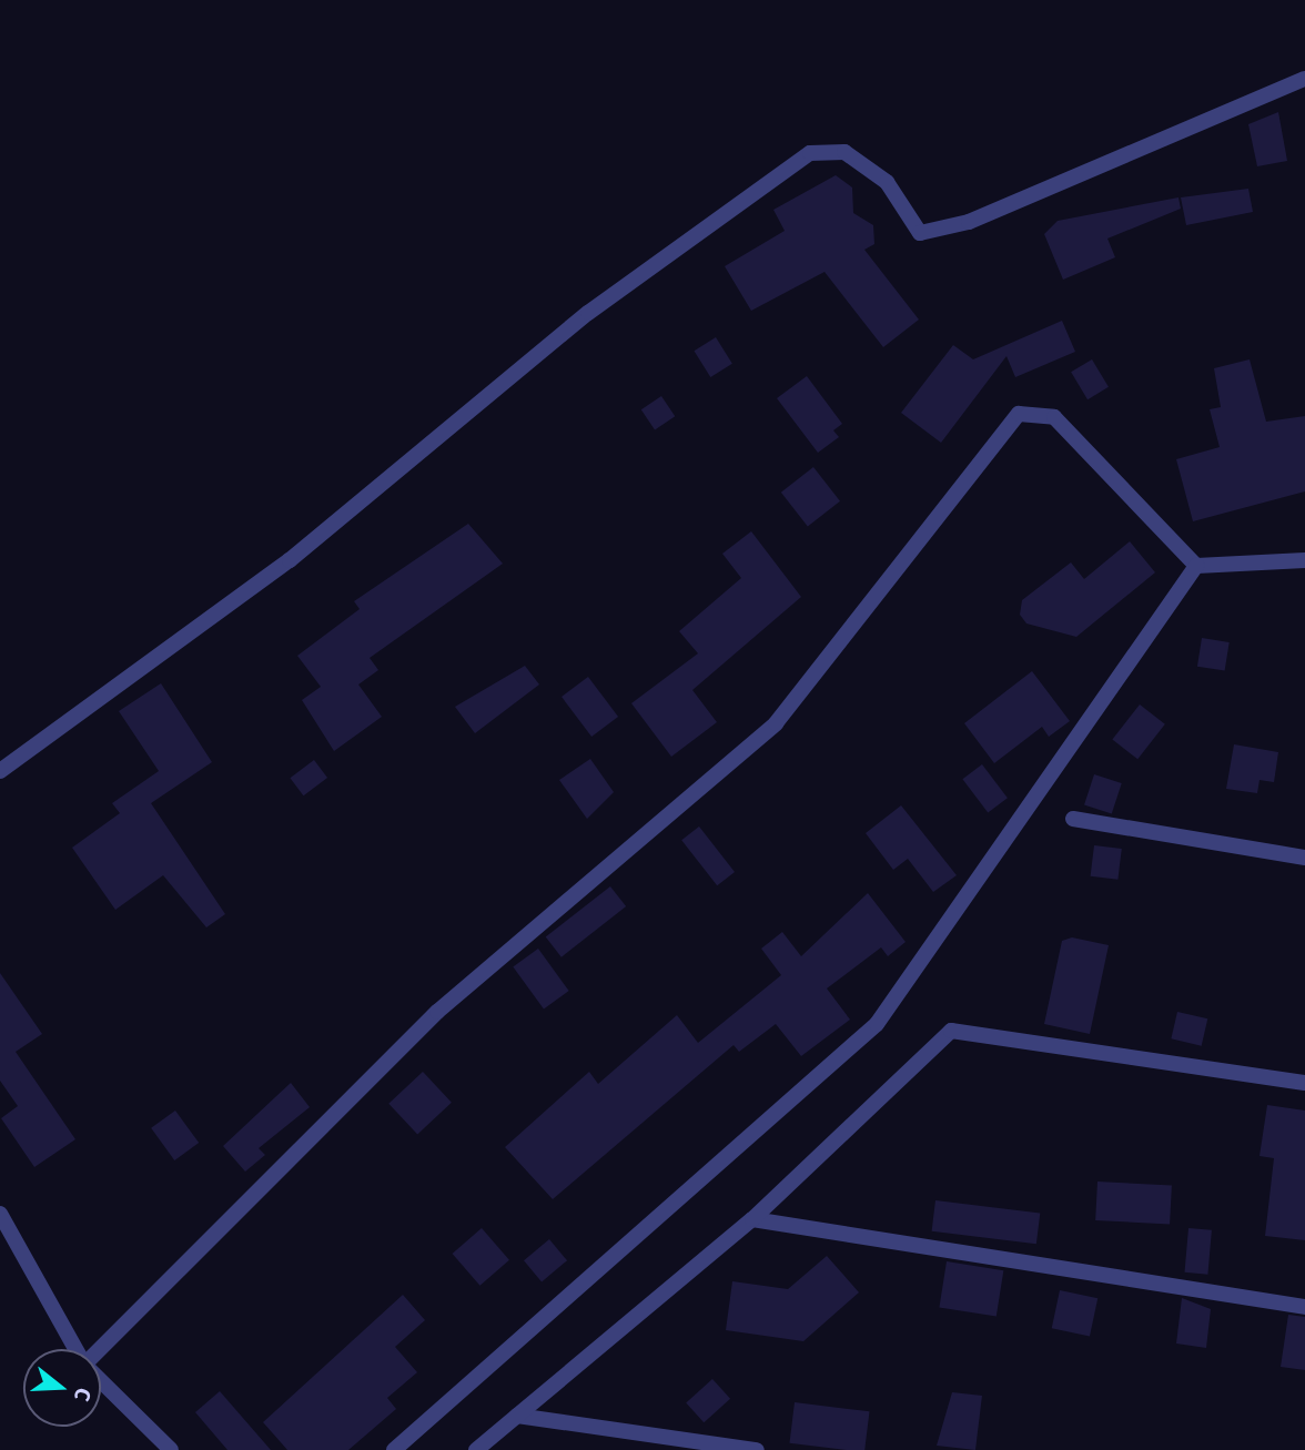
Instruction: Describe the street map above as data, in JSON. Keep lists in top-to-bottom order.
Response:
{
  "north": "right"
}
